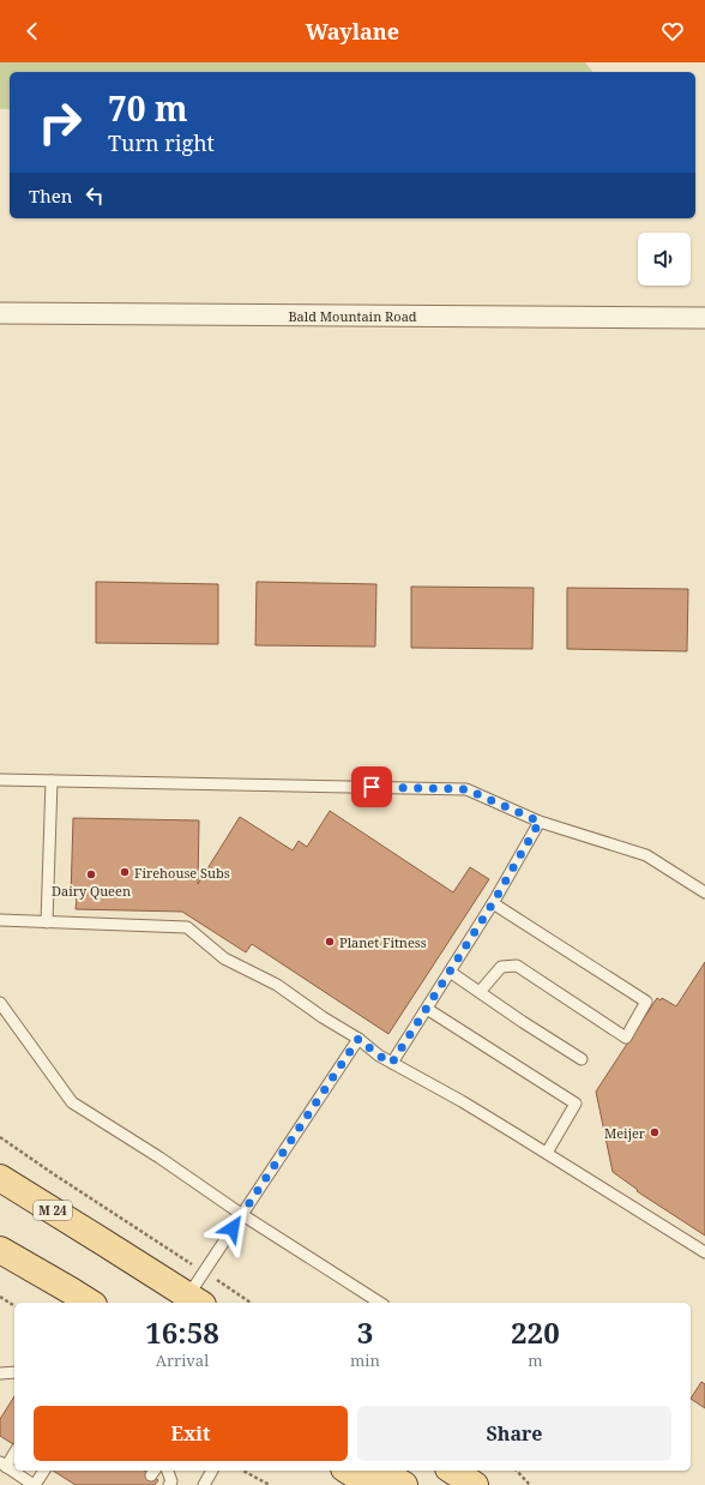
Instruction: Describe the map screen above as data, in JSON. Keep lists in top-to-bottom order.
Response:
{
  "streets": {
    "main road": ["M 24"],
    "street": ["Bald Mountain Road"]
  },
  "places": [
    "Firehouse Subs",
    "Dairy Queen",
    "Planet Fitness",
    "Meijer"
  ],
  "page": {
    "header": "Waylane",
    "turn": ["70 m", "Turn right"],
    "then": "Then",
    "eta": [
      "16:58",
      "Arrival",
      "3",
      "min",
      "220",
      "m"
    ],
    "buttons": ["Exit", "Share"]
  }
}
